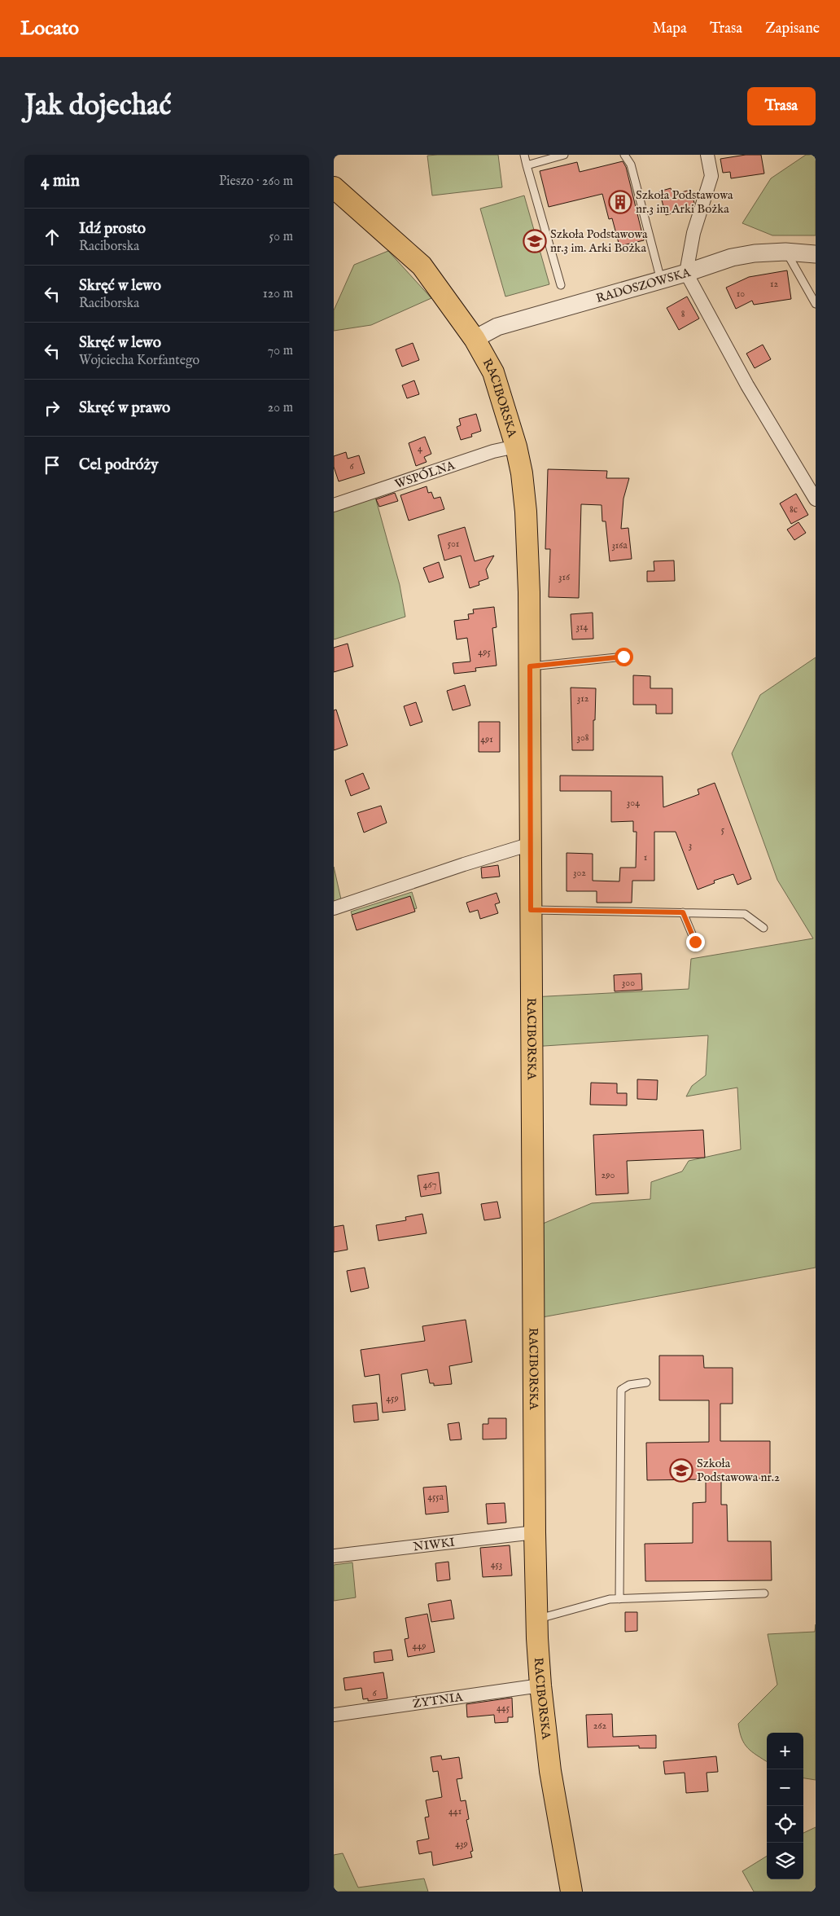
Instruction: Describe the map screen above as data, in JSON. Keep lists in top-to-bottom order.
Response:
{
  "streets": {
    "main road": ["RACIBORSKA"],
    "street": [
      "RADOSZOWSKA",
      "WSPÓLNA",
      "NIWKI",
      "ŻYTNIA"
    ]
  },
  "crossings": [
    ["RADOSZOWSKA", "RACIBORSKA"],
    ["RACIBORSKA", "WSPÓLNA"],
    ["RACIBORSKA", "NIWKI"],
    ["RACIBORSKA", "ŻYTNIA"]
  ],
  "places": {
    "building": ["Szkoła Podstawowa nr.3 im Arki Bożka"],
    "school or university": ["Szkoła Podstawowa nr.3 im. Arki Bożka", "Szkoła Podstawowa nr.2"]
  },
  "house_numbers": [
    "12",
    "10",
    "8",
    "4",
    "6",
    "8c",
    "501",
    "316a",
    "316",
    "314",
    "495",
    "312",
    "308",
    "491",
    "304",
    "5",
    "3",
    "1",
    "302",
    "300",
    "290",
    "467",
    "459",
    "455a",
    "453",
    "449",
    "6",
    "445",
    "262",
    "441",
    "439"
  ],
  "page": {
    "header": "Locato",
    "nav": ["Mapa", "Trasa", "Zapisane"],
    "buttons": "Trasa",
    "title": "Jak dojechać",
    "heading": ["4 min", "Pieszo · 260 m"],
    "list": [
      ["Idź prosto", "Raciborska", "50 m"],
      ["Skręć w lewo", "Raciborska", "120 m"],
      ["Skręć w lewo", "Wojciecha Korfantego", "70 m"],
      ["Skręć w prawo", "20 m"],
      "Cel podróży"
    ],
    "map_buttons": ["+", "−"]
  }
}
